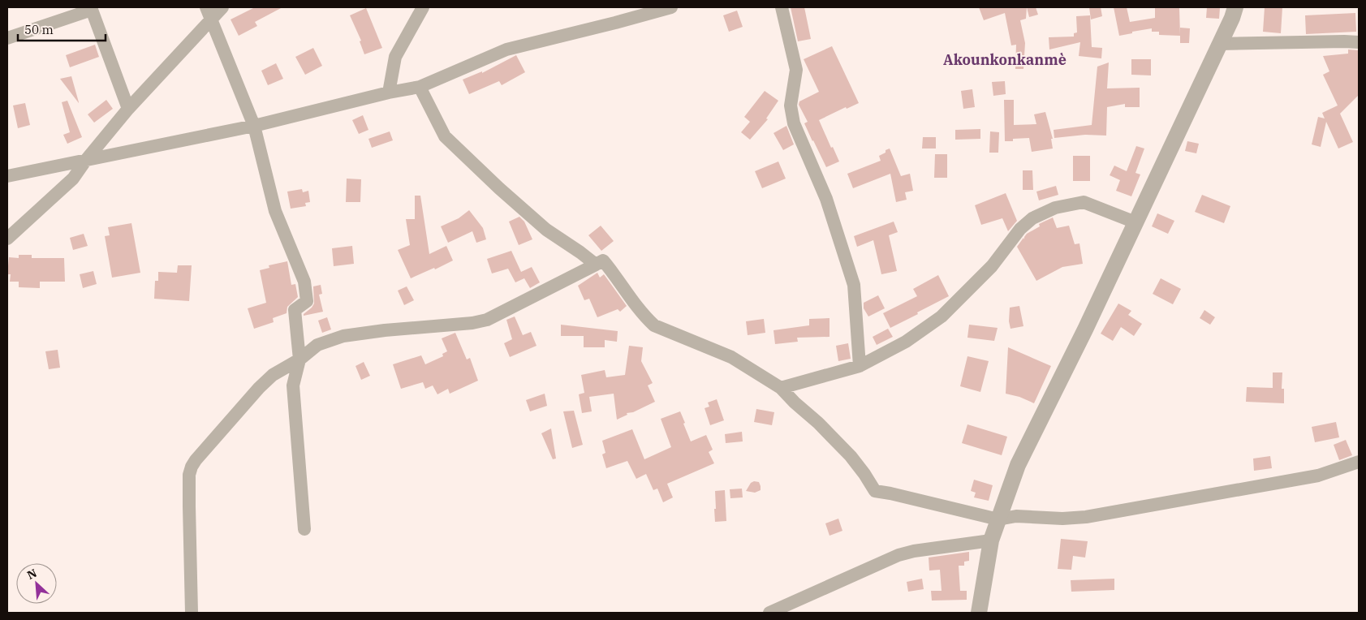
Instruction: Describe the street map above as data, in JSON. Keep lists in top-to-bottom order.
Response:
{
  "districts": ["Akounkonkanmè"],
  "scale_bar": "50 m",
  "north": "top left"
}
